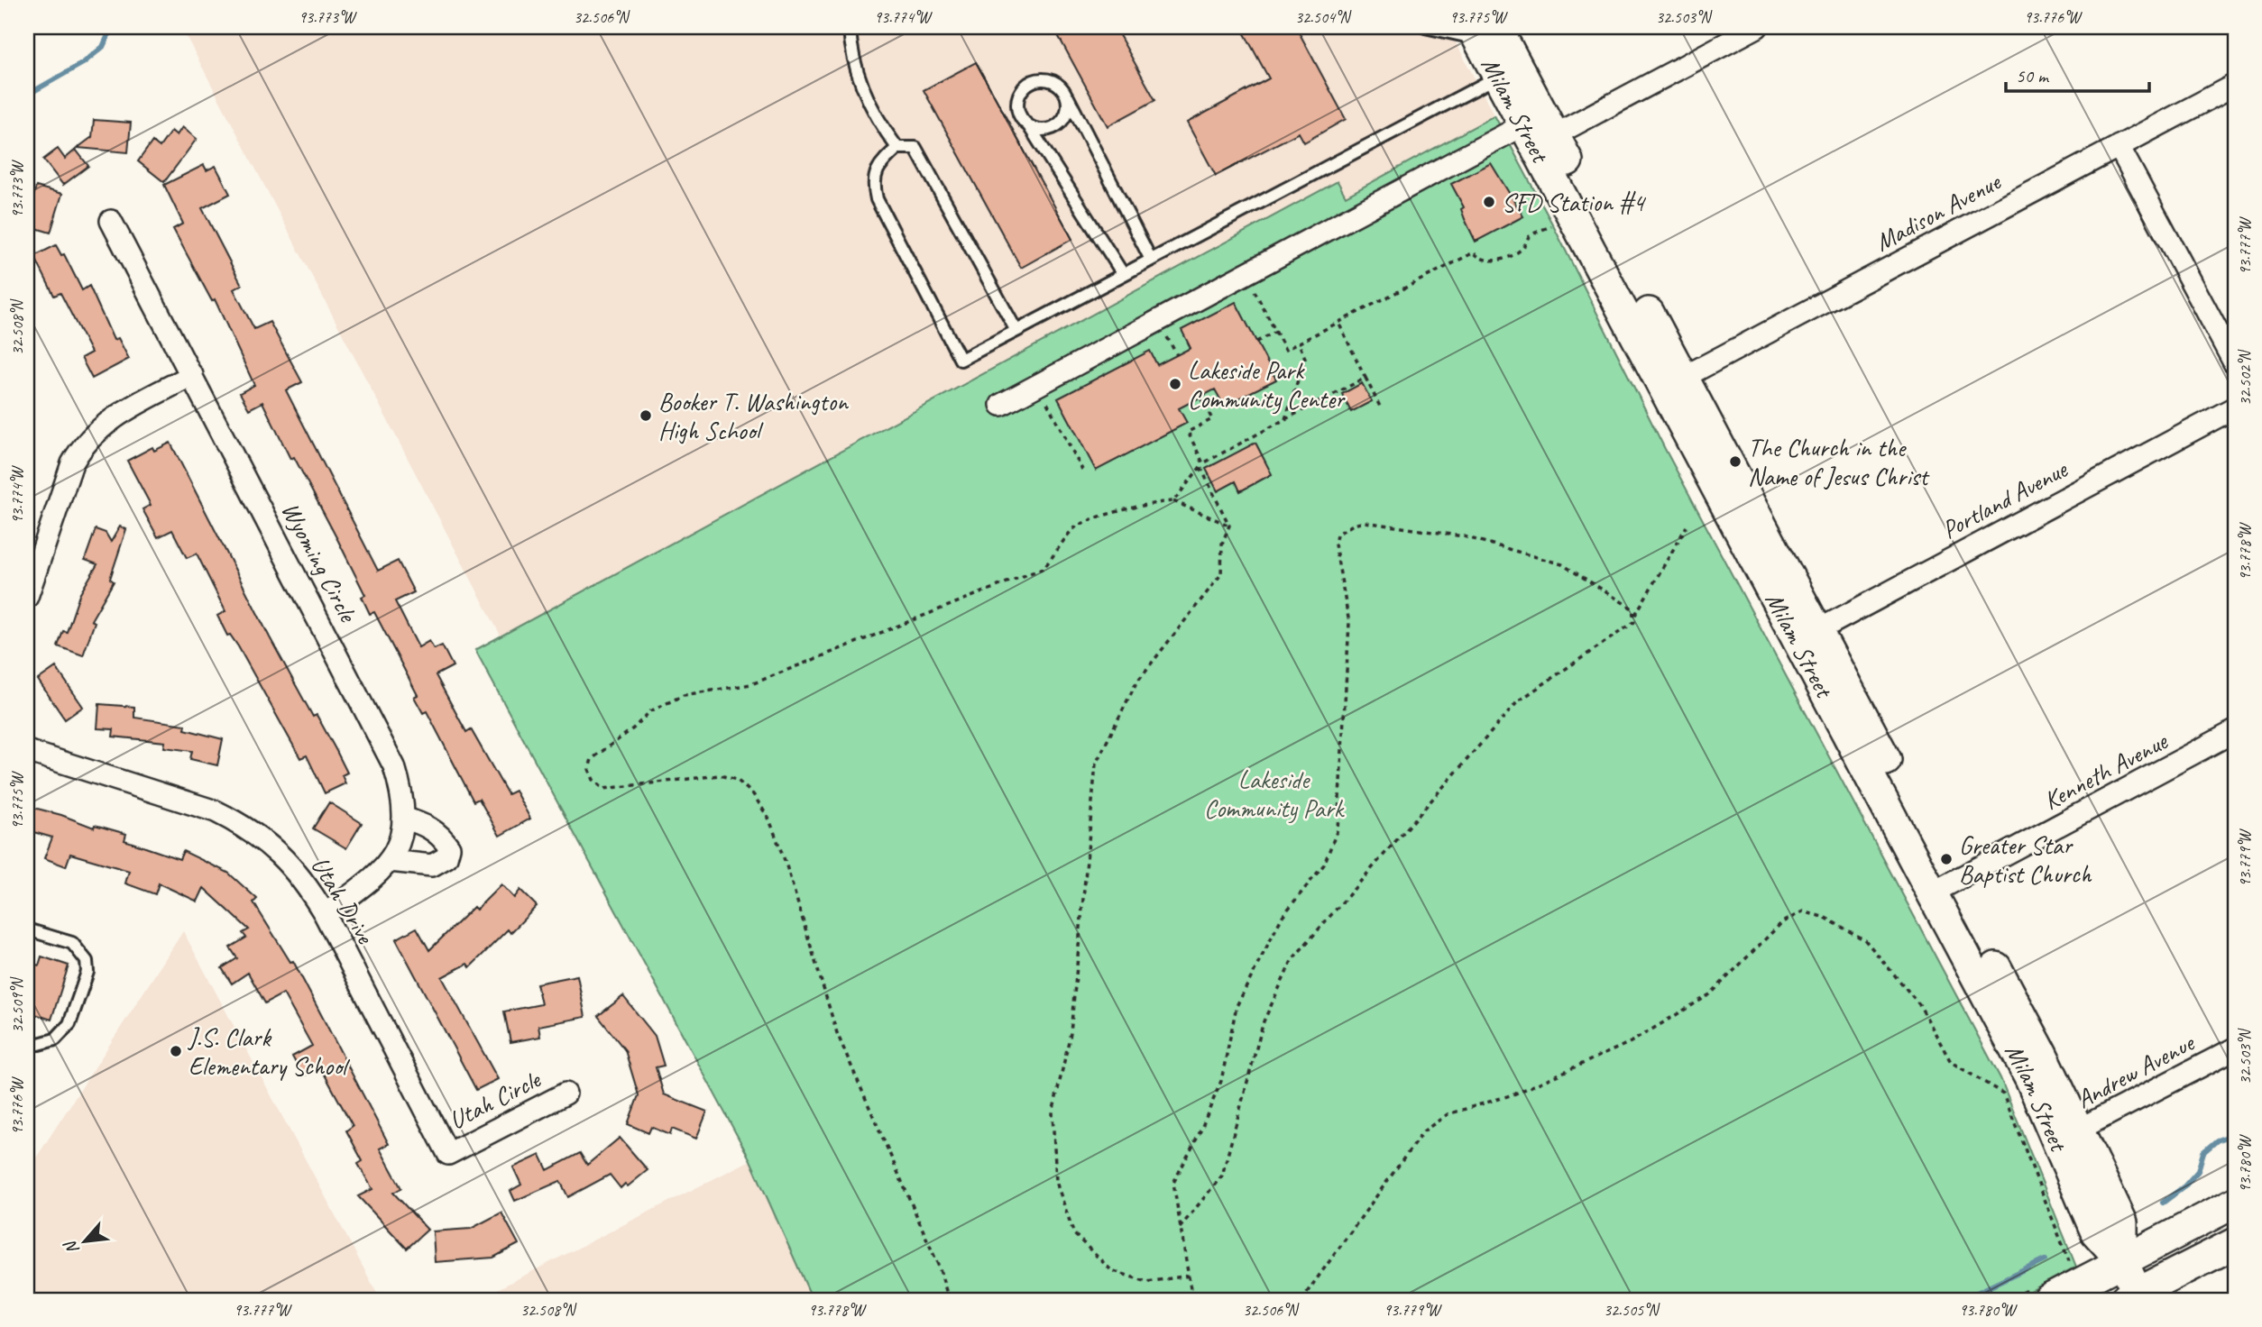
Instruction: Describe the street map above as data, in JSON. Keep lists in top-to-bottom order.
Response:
{
  "streets": {
    "street": [
      "Milam Street",
      "Madison Avenue",
      "Portland Avenue",
      "Wyoming Circle",
      "Kenneth Avenue",
      "Utah Drive",
      "Andrew Avenue",
      "Utah Circle"
    ]
  },
  "crossings": [
    ["Milam Street", "Madison Avenue"],
    ["Milam Street", "Portland Avenue"],
    ["Milam Street", "Kenneth Avenue"],
    ["Milam Street", "Andrew Avenue"],
    ["Wyoming Circle", "Utah Drive"],
    ["Utah Drive", "Utah Circle"]
  ],
  "parks": ["Lakeside Community Park"],
  "places": [
    "SFD Station #4",
    "Lakeside Park Community Center",
    "Booker T. Washington High School",
    "The Church in the Name of Jesus Christ",
    "Greater Star Baptist Church",
    "J.S. Clark Elementary School"
  ],
  "scale_bar": "50 m",
  "north": "bottom left",
  "coordinates": [
    "93.773°W",
    "32.506°N",
    "93.774°W",
    "32.504°N",
    "93.775°W",
    "32.503°N",
    "93.776°W",
    "93.777°W",
    "32.508°N",
    "32.502°N",
    "93.778°W",
    "93.779°W",
    "32.509°N",
    "93.780°W",
    "32.505°N"
  ]
}
